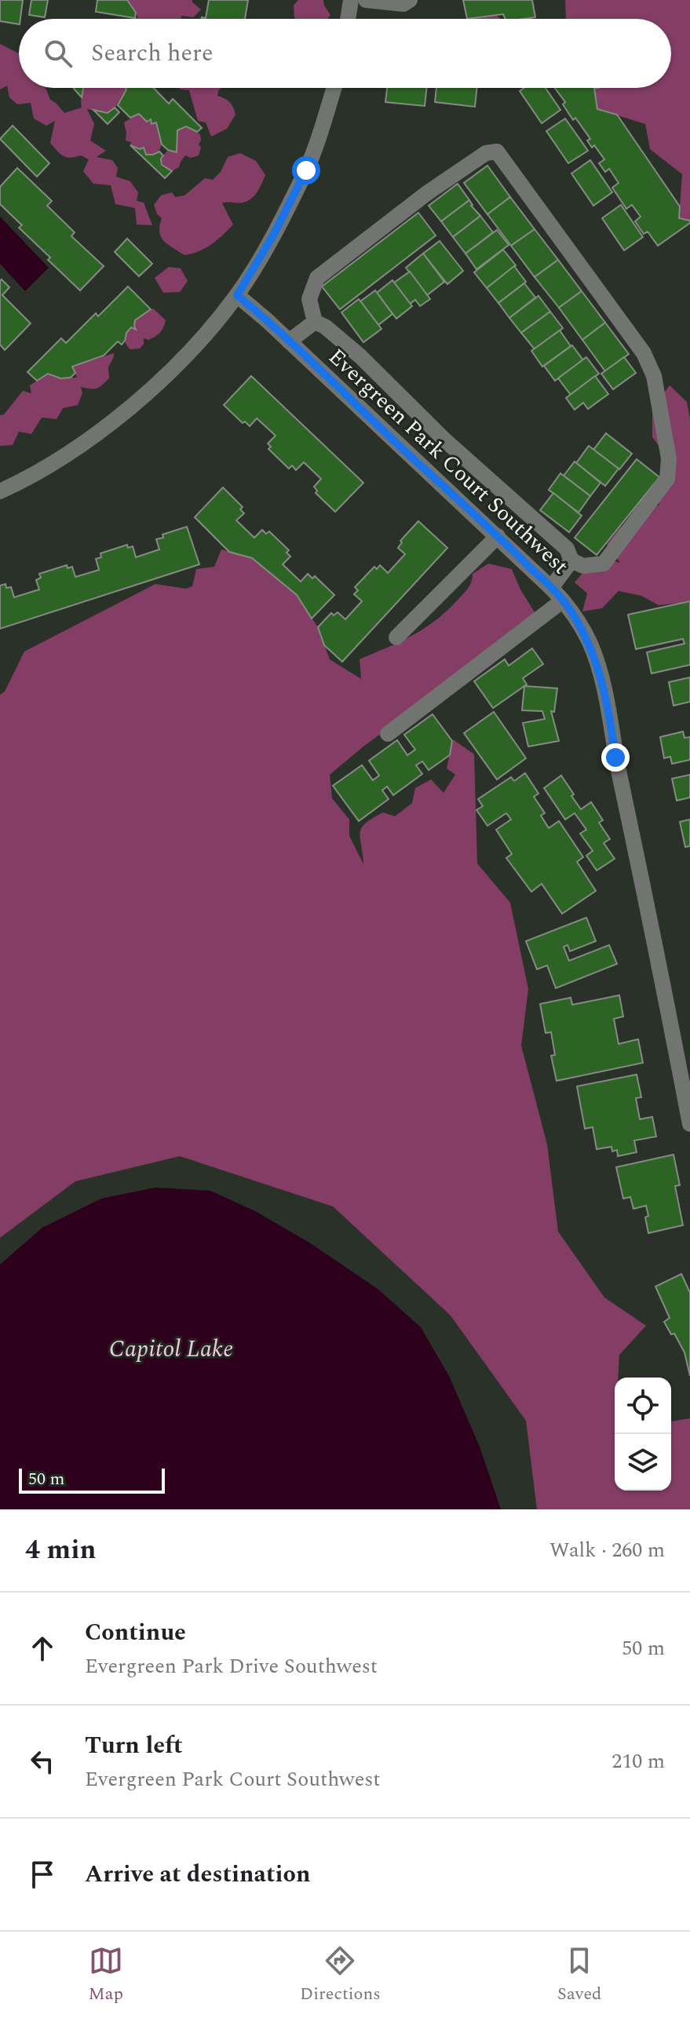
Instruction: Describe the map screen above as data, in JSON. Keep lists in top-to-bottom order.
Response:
{
  "streets": {
    "street": ["Evergreen Park Court Southwest"]
  },
  "water": ["Capitol Lake"],
  "scale_bar": "50 m",
  "page": {
    "search": "Search here",
    "scale": "50 m",
    "heading": ["4 min", "Walk · 260 m"],
    "list": [
      ["Continue", "Evergreen Park Drive Southwest", "50 m"],
      ["Turn left", "Evergreen Park Court Southwest", "210 m"],
      "Arrive at destination"
    ],
    "nav": ["Map", "Directions", "Saved"]
  }
}
